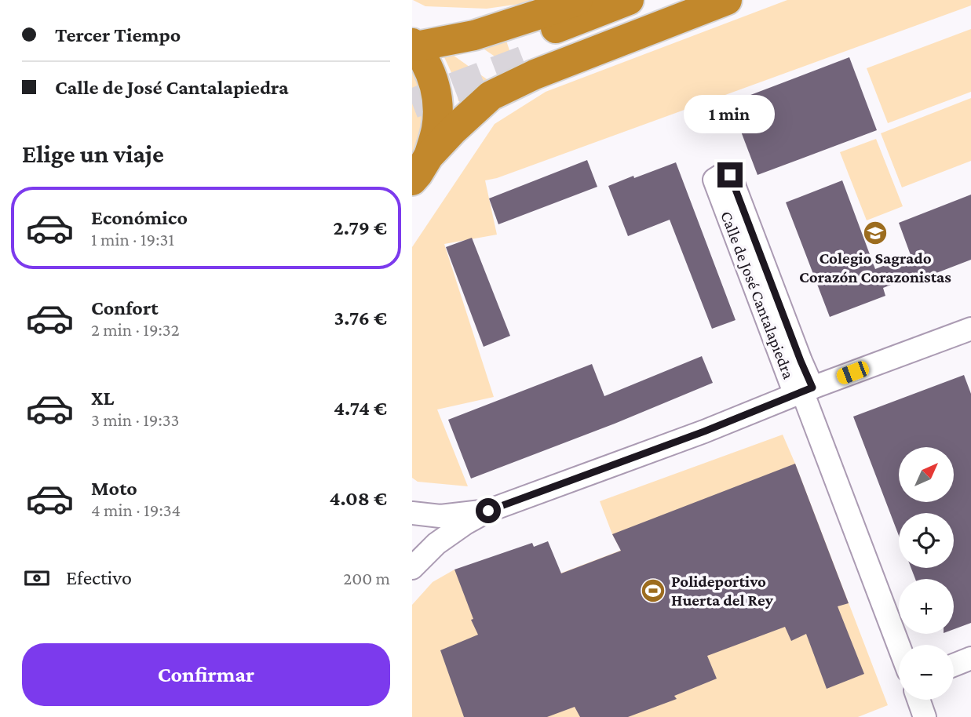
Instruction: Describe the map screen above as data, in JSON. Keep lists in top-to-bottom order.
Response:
{
  "streets": {
    "street": ["Calle de José Cantalapiedra"]
  },
  "places": {
    "school or university": ["Colegio Sagrado Corazón Corazonistas"],
    "sports": ["Polideportivo Huerta del Rey"]
  },
  "north": "top right",
  "page": {
    "banner": ["Tercer Tiempo", "Calle de José Cantalapiedra"],
    "bubble": "1 min",
    "heading": "Elige un viaje",
    "list": [
      {
        "name": "Económico",
        "note": "1 min · 19:31",
        "value": "2.79 €"
      },
      {
        "name": "Confort",
        "note": "2 min · 19:32",
        "value": "3.76 €"
      },
      {
        "name": "XL",
        "note": "3 min · 19:33",
        "value": "4.74 €"
      },
      {
        "name": "Moto",
        "note": "4 min · 19:34",
        "value": "4.08 €"
      }
    ],
    "map_buttons": ["+", "−"],
    "pay": ["Efectivo", "200 m"],
    "buttons": "Confirmar"
  }
}
